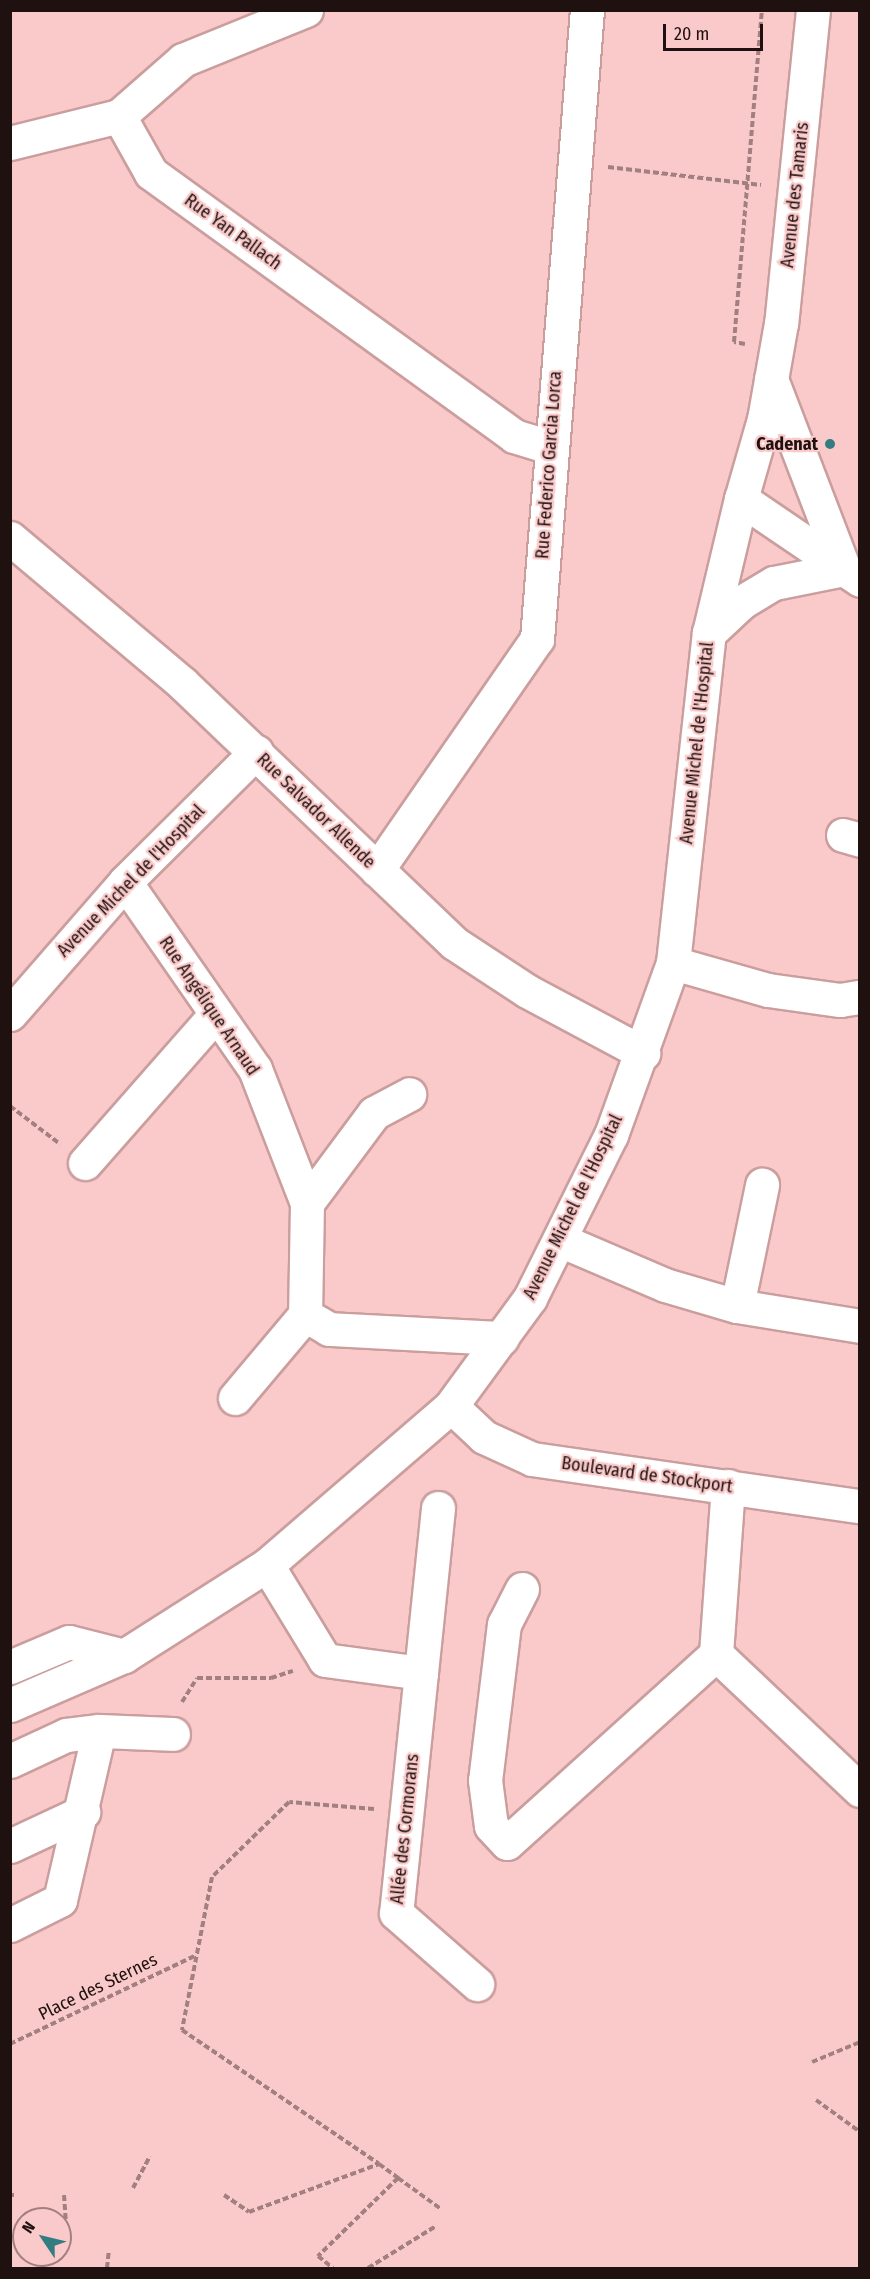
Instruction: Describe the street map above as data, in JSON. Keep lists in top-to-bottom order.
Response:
{
  "streets": {
    "street": [
      "Avenue des Tamaris",
      "Rue Yan Pallach",
      "Rue Federico Garcia Lorca",
      "Avenue Michel de l'Hospital",
      "Rue Salvador Allende",
      "Rue Angélique Arnaud",
      "Boulevard de Stockport",
      "Allée des Cormorans"
    ],
    "path": ["Place des Sternes"]
  },
  "crossings": [
    ["Avenue des Tamaris", "Avenue Michel de l'Hospital"],
    ["Rue Yan Pallach", "Rue Federico Garcia Lorca"],
    ["Rue Federico Garcia Lorca", "Rue Salvador Allende"],
    ["Avenue Michel de l'Hospital", "Rue Salvador Allende"],
    ["Avenue Michel de l'Hospital", "Rue Angélique Arnaud"],
    ["Avenue Michel de l'Hospital", "Boulevard de Stockport"]
  ],
  "places": ["Cadenat"],
  "scale_bar": "20 m",
  "north": "top left"
}
